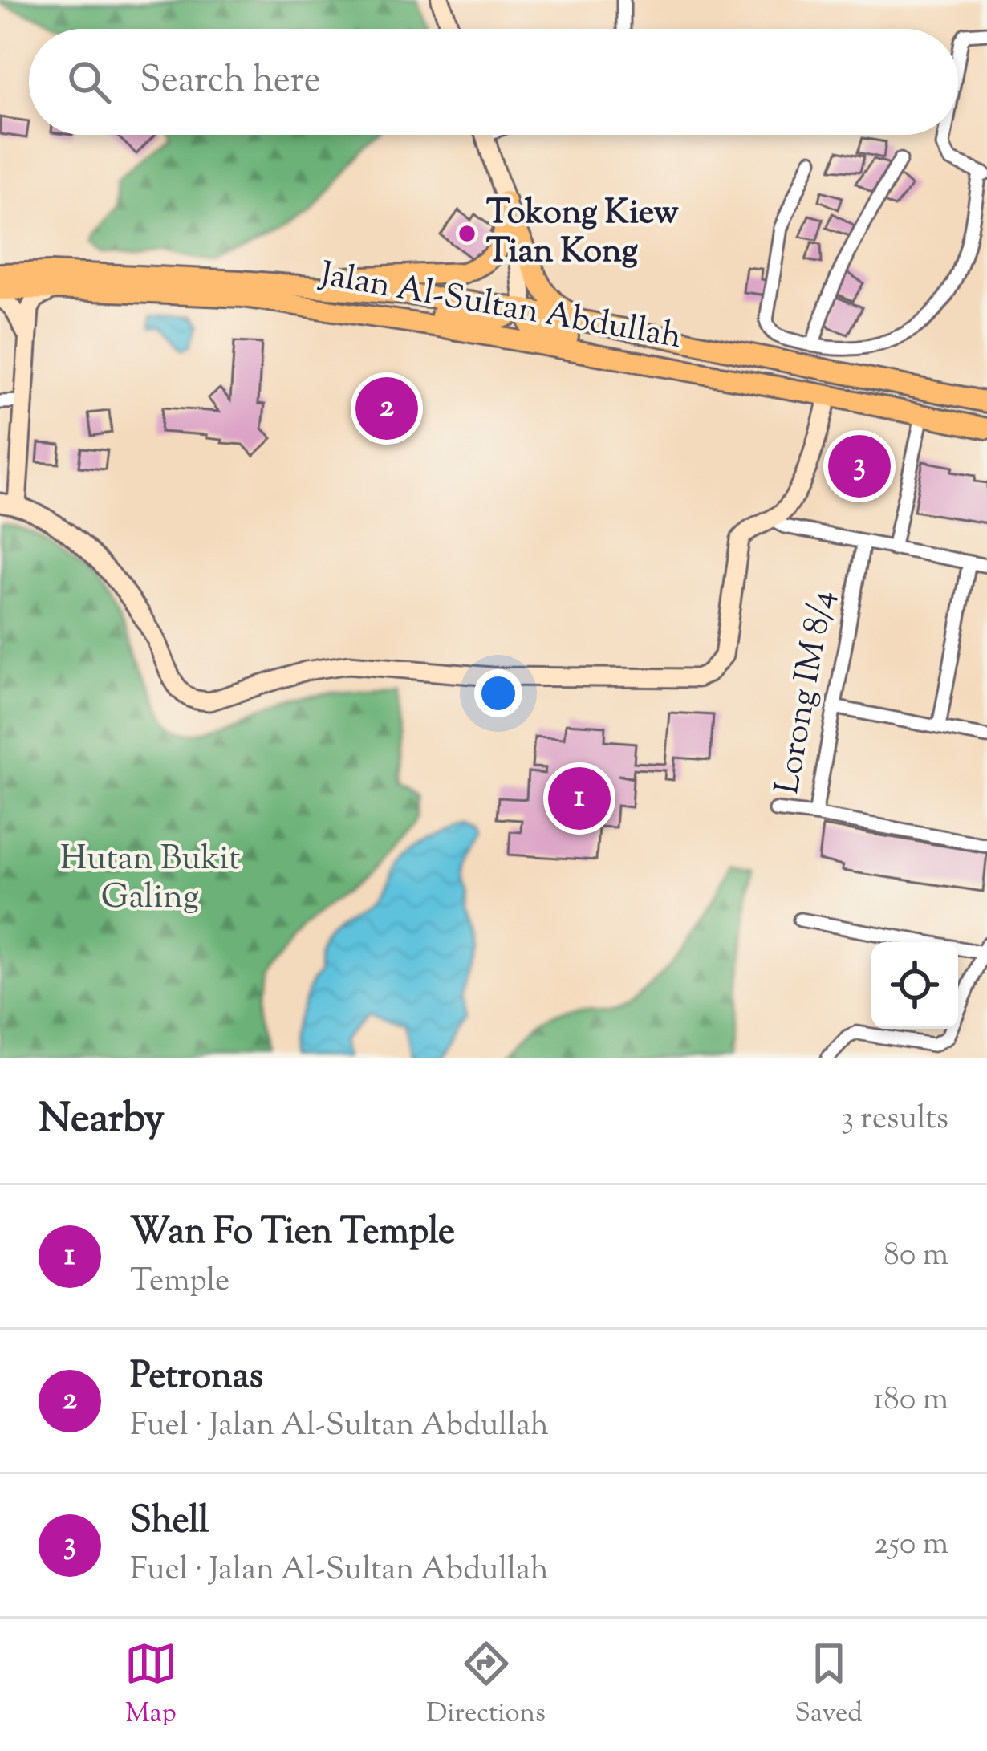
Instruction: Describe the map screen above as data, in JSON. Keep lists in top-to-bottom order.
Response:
{
  "streets": {
    "main road": ["Jalan Al-Sultan Abdullah"],
    "street": ["Lorong IM 8/4"]
  },
  "parks": ["Hutan Bukit Galing"],
  "places": ["Tokong Kiew Tian Kong"],
  "page": {
    "search": "Search here",
    "pins": ["2", "3", "1"],
    "heading": ["Nearby", "3 results"],
    "list": [
      {
        "mark": "1",
        "name": "Wan Fo Tien Temple",
        "note": "Temple",
        "value": "80 m"
      },
      {
        "mark": "2",
        "name": "Petronas",
        "note": "Fuel · Jalan Al-Sultan Abdullah",
        "value": "180 m"
      },
      {
        "mark": "3",
        "name": "Shell",
        "note": "Fuel · Jalan Al-Sultan Abdullah",
        "value": "250 m"
      }
    ],
    "nav": ["Map", "Directions", "Saved"]
  }
}
